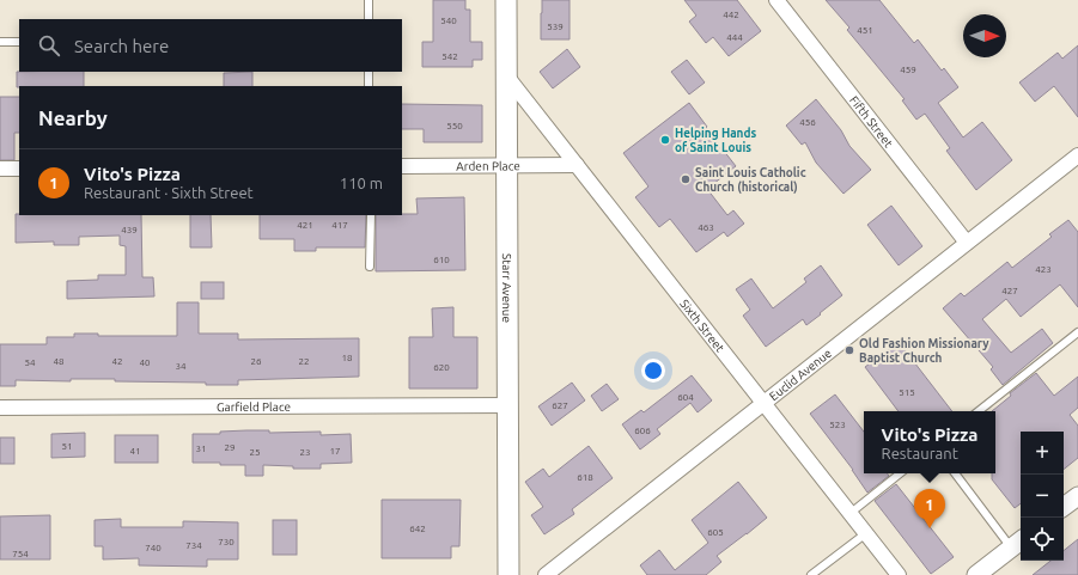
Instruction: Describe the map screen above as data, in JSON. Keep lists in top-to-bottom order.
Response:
{
  "streets": {
    "main road": ["Starr Avenue"],
    "street": [
      "Fifth Street",
      "Arden Place",
      "Sixth Street",
      "Euclid Avenue",
      "Garfield Place"
    ]
  },
  "crossings": [
    ["Fifth Street", "Euclid Avenue"],
    ["Arden Place", "Starr Avenue"],
    ["Arden Place", "Sixth Street"],
    ["Starr Avenue", "Sixth Street"],
    ["Starr Avenue", "Garfield Place"],
    ["Sixth Street", "Euclid Avenue"]
  ],
  "places": ["Helping Hands of Saint Louis", "Saint Louis Catholic Church (historical)", "Old Fashion Missionary Baptist Church"],
  "house_numbers": [
    "442",
    "540",
    "539",
    "451",
    "444",
    "542",
    "459",
    "456",
    "550",
    "421",
    "417",
    "463",
    "439",
    "610",
    "423",
    "427",
    "18",
    "48",
    "42",
    "26",
    "22",
    "54",
    "40",
    "34",
    "620",
    "515",
    "604",
    "627",
    "523",
    "606",
    "51",
    "29",
    "31",
    "41",
    "17",
    "25",
    "23",
    "618",
    "642",
    "605",
    "730",
    "734",
    "740",
    "754"
  ],
  "north": "right",
  "page": {
    "search": "Search here",
    "heading": "Nearby",
    "list": [
      {
        "mark": "1",
        "name": "Vito's Pizza",
        "note": "Restaurant · Sixth Street",
        "value": "110 m"
      }
    ],
    "popup": ["Vito's Pizza", "Restaurant"],
    "map_buttons": ["+", "−"],
    "pins": "1"
  }
}
